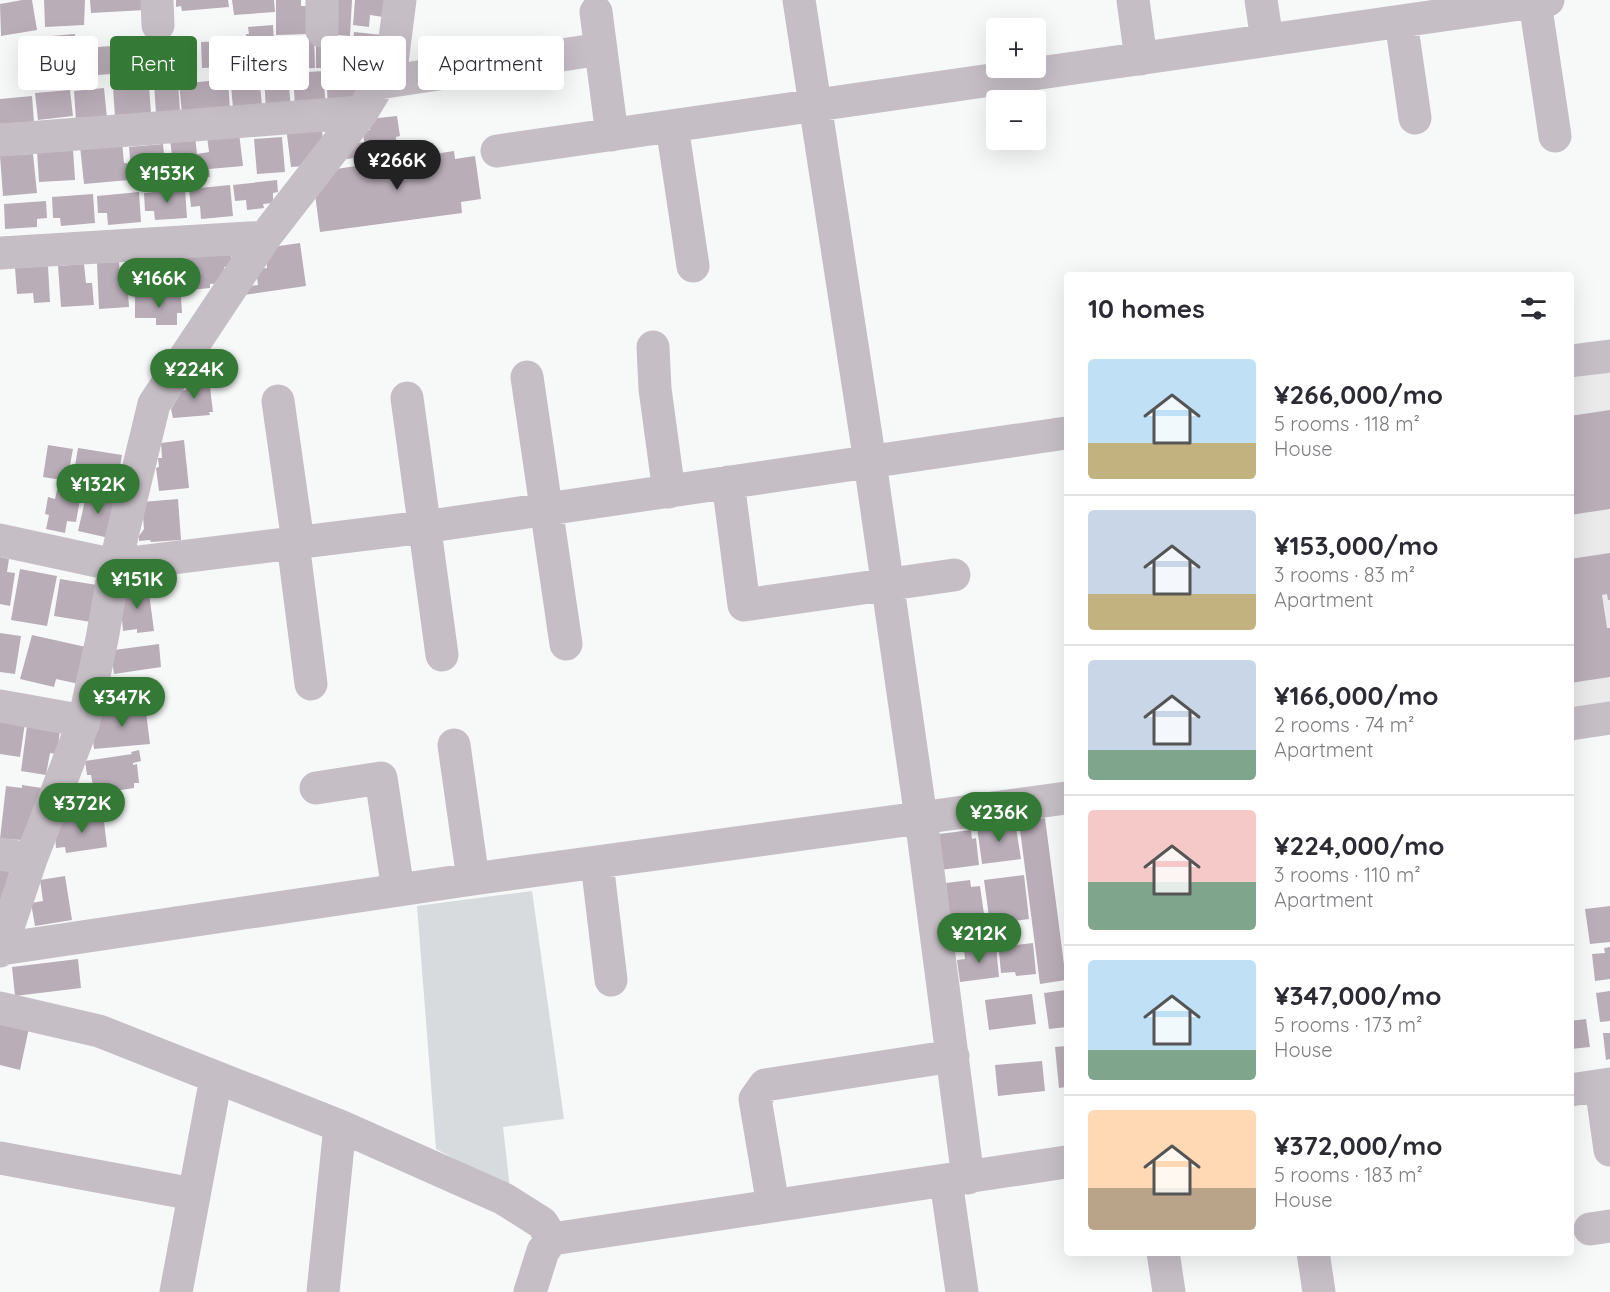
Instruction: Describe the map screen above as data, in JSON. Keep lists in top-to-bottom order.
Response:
{
  "page": {
    "map_buttons": ["+", "−"],
    "chip": [
      "Buy",
      "Rent",
      "Filters",
      "New",
      "Apartment"
    ],
    "price": [
      "¥266K",
      "¥153K",
      "¥166K",
      "¥224K",
      "¥132K",
      "¥151K",
      "¥347K",
      "¥372K",
      "¥236K",
      "¥212K"
    ],
    "heading": "10 homes",
    "list": [
      {
        "name": "¥266,000/mo",
        "note": "5 rooms · 118 m² · House"
      },
      {
        "name": "¥153,000/mo",
        "note": "3 rooms · 83 m² · Apartment"
      },
      {
        "name": "¥166,000/mo",
        "note": "2 rooms · 74 m² · Apartment"
      },
      {
        "name": "¥224,000/mo",
        "note": "3 rooms · 110 m² · Apartment"
      },
      {
        "name": "¥347,000/mo",
        "note": "5 rooms · 173 m² · House"
      },
      {
        "name": "¥372,000/mo",
        "note": "5 rooms · 183 m² · House"
      }
    ]
  }
}
